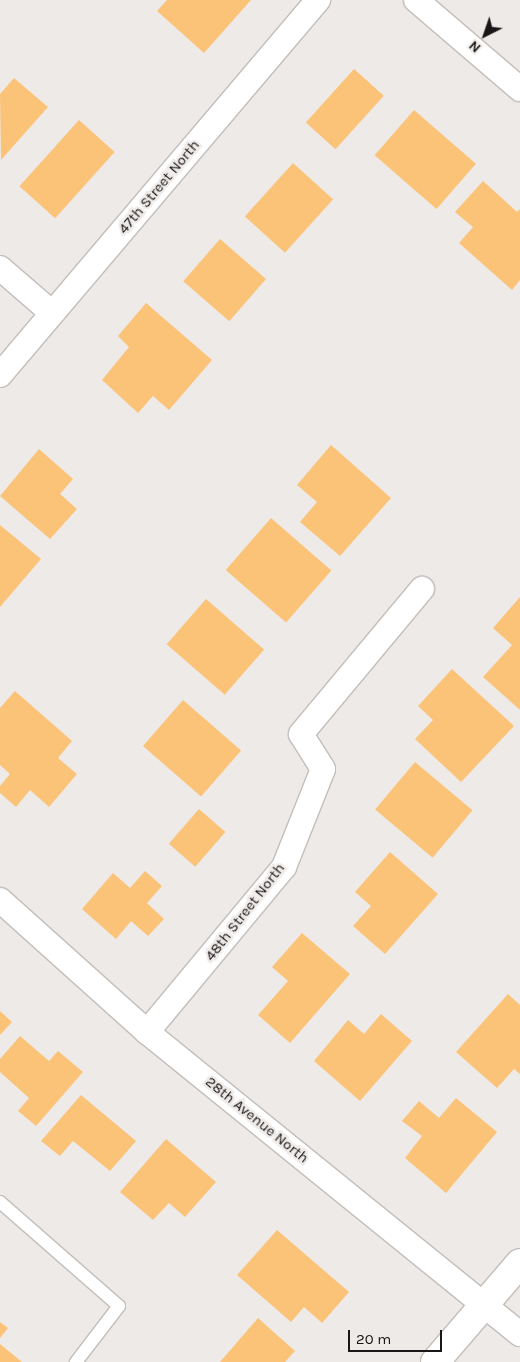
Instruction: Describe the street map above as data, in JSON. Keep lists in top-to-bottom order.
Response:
{
  "streets": {
    "street": ["47th Street North", "48th Street North", "28th Avenue North"]
  },
  "crossings": [
    ["48th Street North", "28th Avenue North"]
  ],
  "scale_bar": "20 m",
  "north": "bottom left"
}
